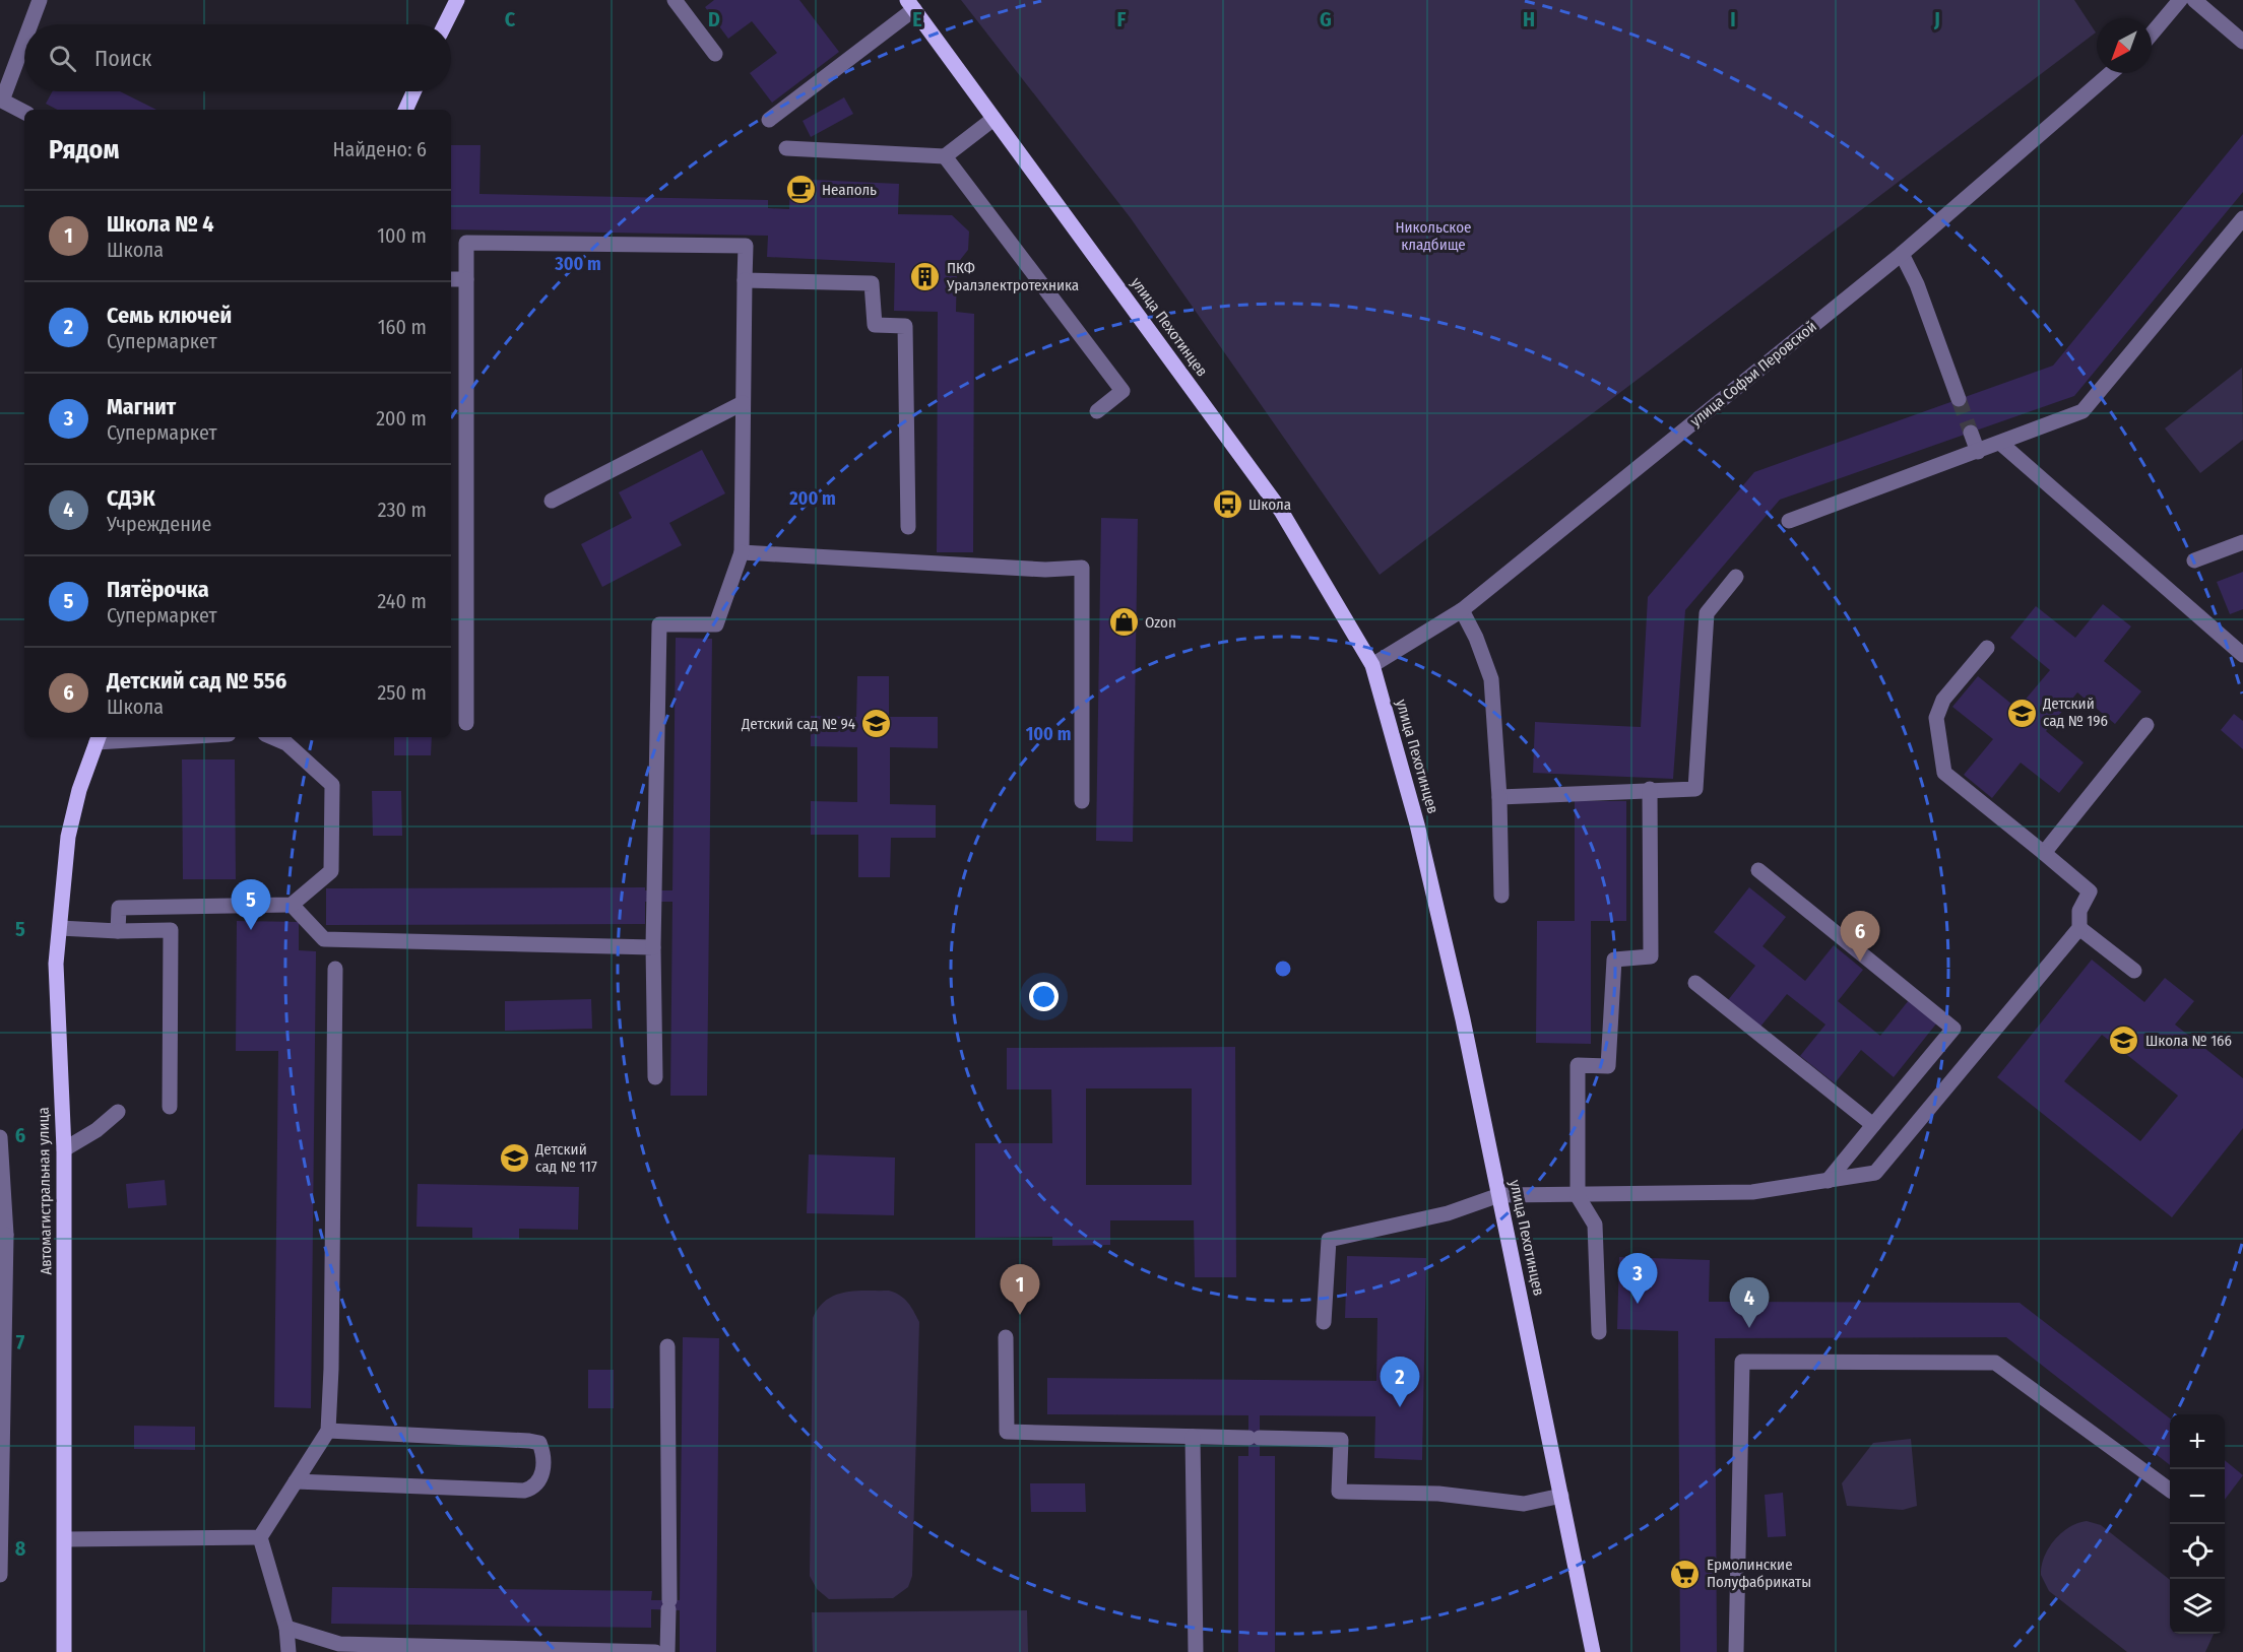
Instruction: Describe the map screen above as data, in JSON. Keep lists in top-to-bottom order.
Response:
{
  "streets": {
    "main road": ["улица Пехотинцев", "Автомагистральная улица"],
    "street": ["улица Софьи Перовской"]
  },
  "crossings": [
    ["улица Пехотинцев", "улица Софьи Перовской"]
  ],
  "parks": ["Никольское кладбище"],
  "places": {
    "cafe": ["Неаполь"],
    "building": ["ПКФ Уралэлектротехника"],
    "bus stop": ["Школа"],
    "shop": ["Ozon"],
    "school or university": [
      "Детский сад № 196",
      "Детский сад № 94",
      "Школа № 166",
      "Детский сад № 117"
    ],
    "supermarket": ["Ермолинские Полуфабрикаты"]
  },
  "north": "bottom left",
  "page": {
    "search": "Поиск",
    "heading": ["Рядом", "Найдено: 6"],
    "list": [
      {
        "mark": "1",
        "name": "Школа № 4",
        "note": "Школа",
        "value": "100 m"
      },
      {
        "mark": "2",
        "name": "Семь ключей",
        "note": "Супермаркет",
        "value": "160 m"
      },
      {
        "mark": "3",
        "name": "Магнит",
        "note": "Супермаркет",
        "value": "200 m"
      },
      {
        "mark": "4",
        "name": "СДЭК",
        "note": "Учреждение",
        "value": "230 m"
      },
      {
        "mark": "5",
        "name": "Пятёрочка",
        "note": "Супермаркет",
        "value": "240 m"
      },
      {
        "mark": "6",
        "name": "Детский сад № 556",
        "note": "Школа",
        "value": "250 m"
      }
    ],
    "pins": [
      "5",
      "6",
      "3",
      "1",
      "4",
      "2"
    ],
    "map_buttons": ["+", "−"]
  },
  "grid": {
    "columns": [
      "C",
      "D",
      "E",
      "F",
      "G",
      "H",
      "I",
      "J"
    ],
    "rows": [
      "5",
      "6",
      "7",
      "8"
    ]
  },
  "rings": ["300 m", "200 m", "100 m"]
}
